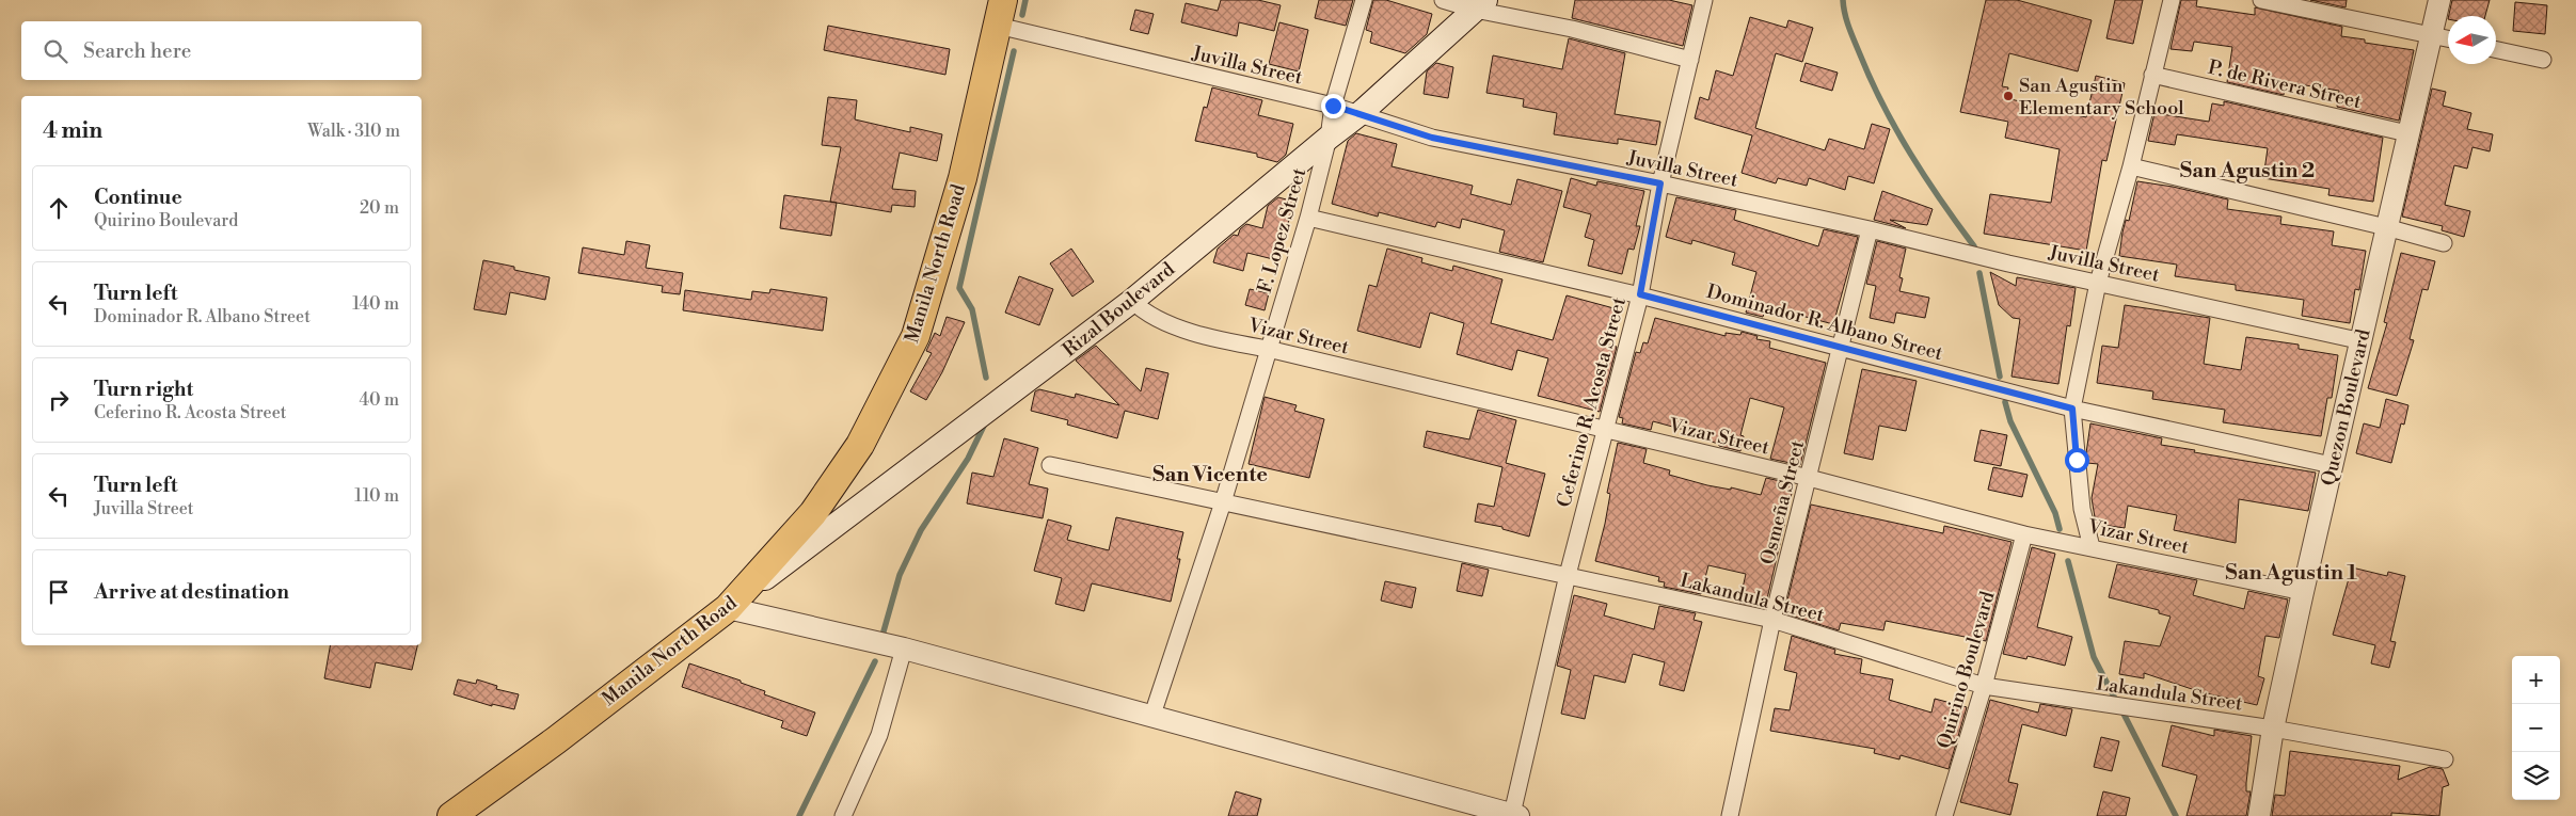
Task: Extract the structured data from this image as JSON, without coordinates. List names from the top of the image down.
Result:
{
  "streets": {
    "highway": ["Manila North Road"],
    "main road": ["Rizal Boulevard"],
    "street": [
      "Juvilla Street",
      "P. de Rivera Street",
      "F. Lopez Street",
      "Dominador R. Albano Street",
      "Vizar Street",
      "Ceferino R. Acosta Street",
      "Quezon Boulevard",
      "Osmeña Street",
      "Lakandula Street",
      "Quirino Boulevard"
    ]
  },
  "crossings": [
    ["Juvilla Street", "F. Lopez Street"],
    ["Juvilla Street", "Manila North Road"],
    ["Juvilla Street", "Rizal Boulevard"],
    ["Juvilla Street", "Ceferino R. Acosta Street"],
    ["Juvilla Street", "Quezon Boulevard"],
    ["Juvilla Street", "Osmeña Street"],
    ["P. de Rivera Street", "Quezon Boulevard"],
    ["F. Lopez Street", "Rizal Boulevard"],
    ["F. Lopez Street", "Dominador R. Albano Street"],
    ["F. Lopez Street", "Vizar Street"],
    ["F. Lopez Street", "Lakandula Street"],
    ["Manila North Road", "Rizal Boulevard"],
    ["Rizal Boulevard", "Vizar Street"],
    ["Dominador R. Albano Street", "Ceferino R. Acosta Street"],
    ["Dominador R. Albano Street", "Quezon Boulevard"],
    ["Dominador R. Albano Street", "Osmeña Street"],
    ["Vizar Street", "Ceferino R. Acosta Street"],
    ["Vizar Street", "Quezon Boulevard"],
    ["Vizar Street", "Osmeña Street"],
    ["Vizar Street", "Quirino Boulevard"],
    ["Ceferino R. Acosta Street", "Lakandula Street"],
    ["Quezon Boulevard", "Lakandula Street"],
    ["Osmeña Street", "Lakandula Street"],
    ["Lakandula Street", "Quirino Boulevard"]
  ],
  "districts": ["San Agustin 2", "San Vicente", "San Agustin 1"],
  "places": ["San Agustin Elementary School"],
  "north": "left",
  "page": {
    "search": "Search here",
    "heading": ["4 min", "Walk · 310 m"],
    "list": [
      ["Continue", "Quirino Boulevard", "20 m"],
      ["Turn left", "Dominador R. Albano Street", "140 m"],
      ["Turn right", "Ceferino R. Acosta Street", "40 m"],
      ["Turn left", "Juvilla Street", "110 m"],
      "Arrive at destination"
    ],
    "map_buttons": ["+", "−"]
  }
}
